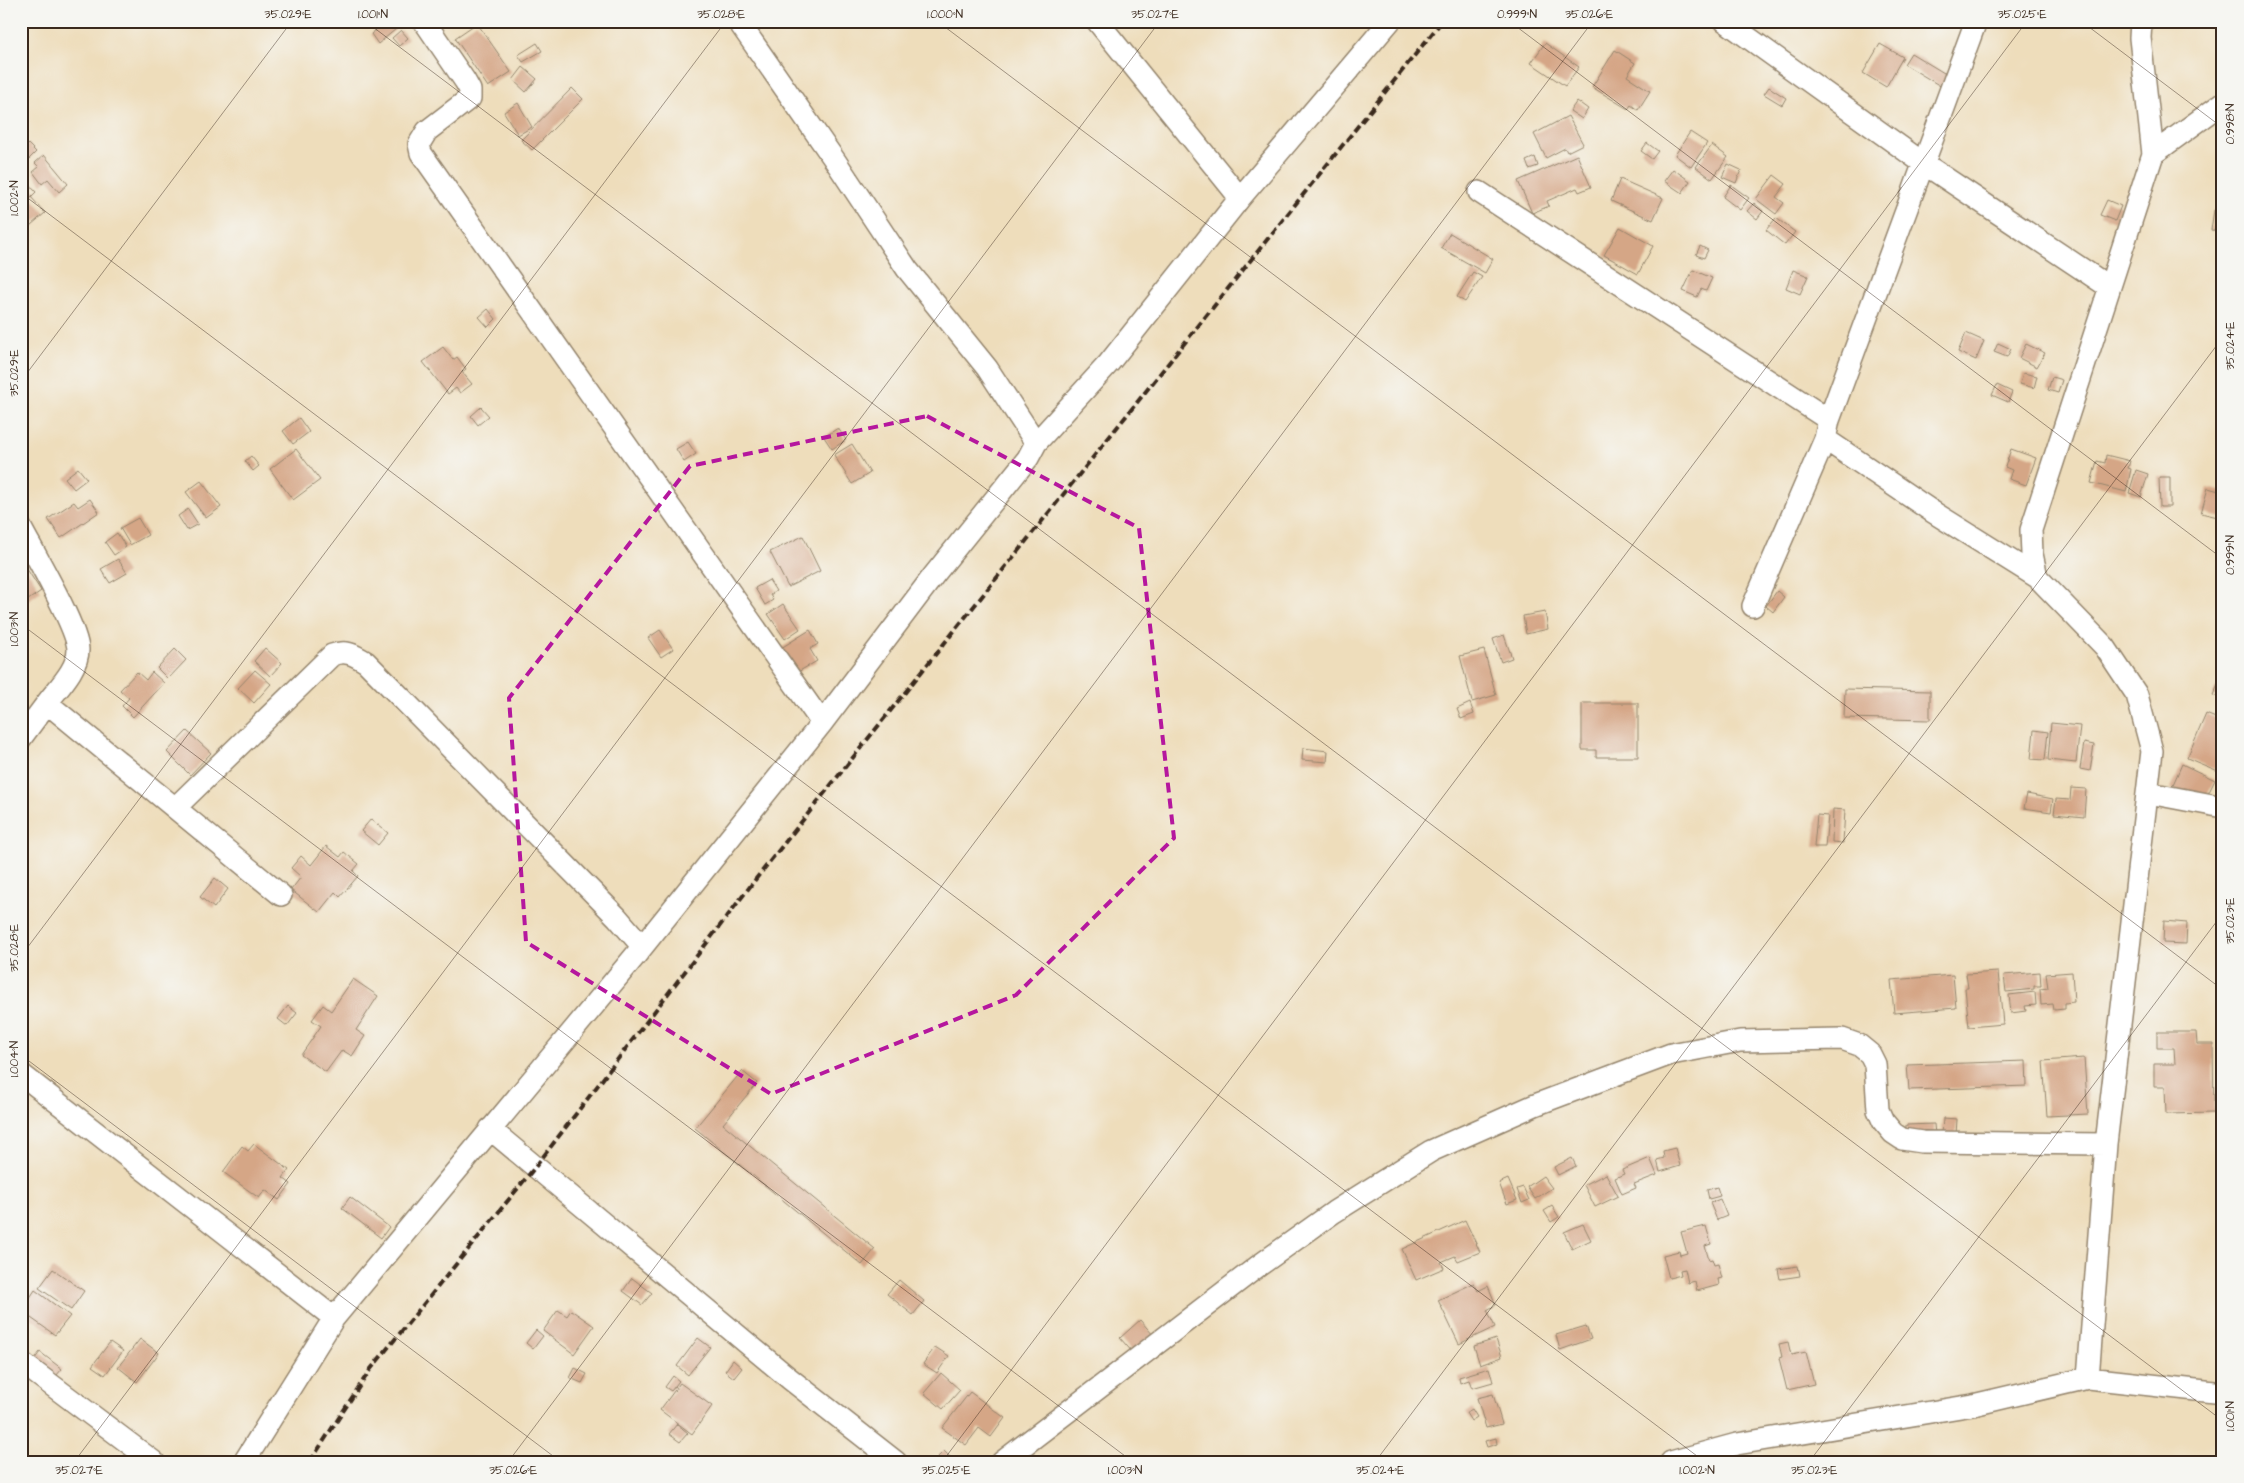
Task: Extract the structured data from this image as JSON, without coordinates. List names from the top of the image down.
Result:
{
  "coordinates": [
    "35.029°E",
    "1.001°N",
    "35.028°E",
    "1.000°N",
    "35.027°E",
    "0.999°N",
    "35.026°E",
    "35.025°E",
    "0.998°N",
    "1.002°N",
    "35.024°E",
    "1.003°N",
    "35.023°E",
    "1.004°N"
  ]
}
